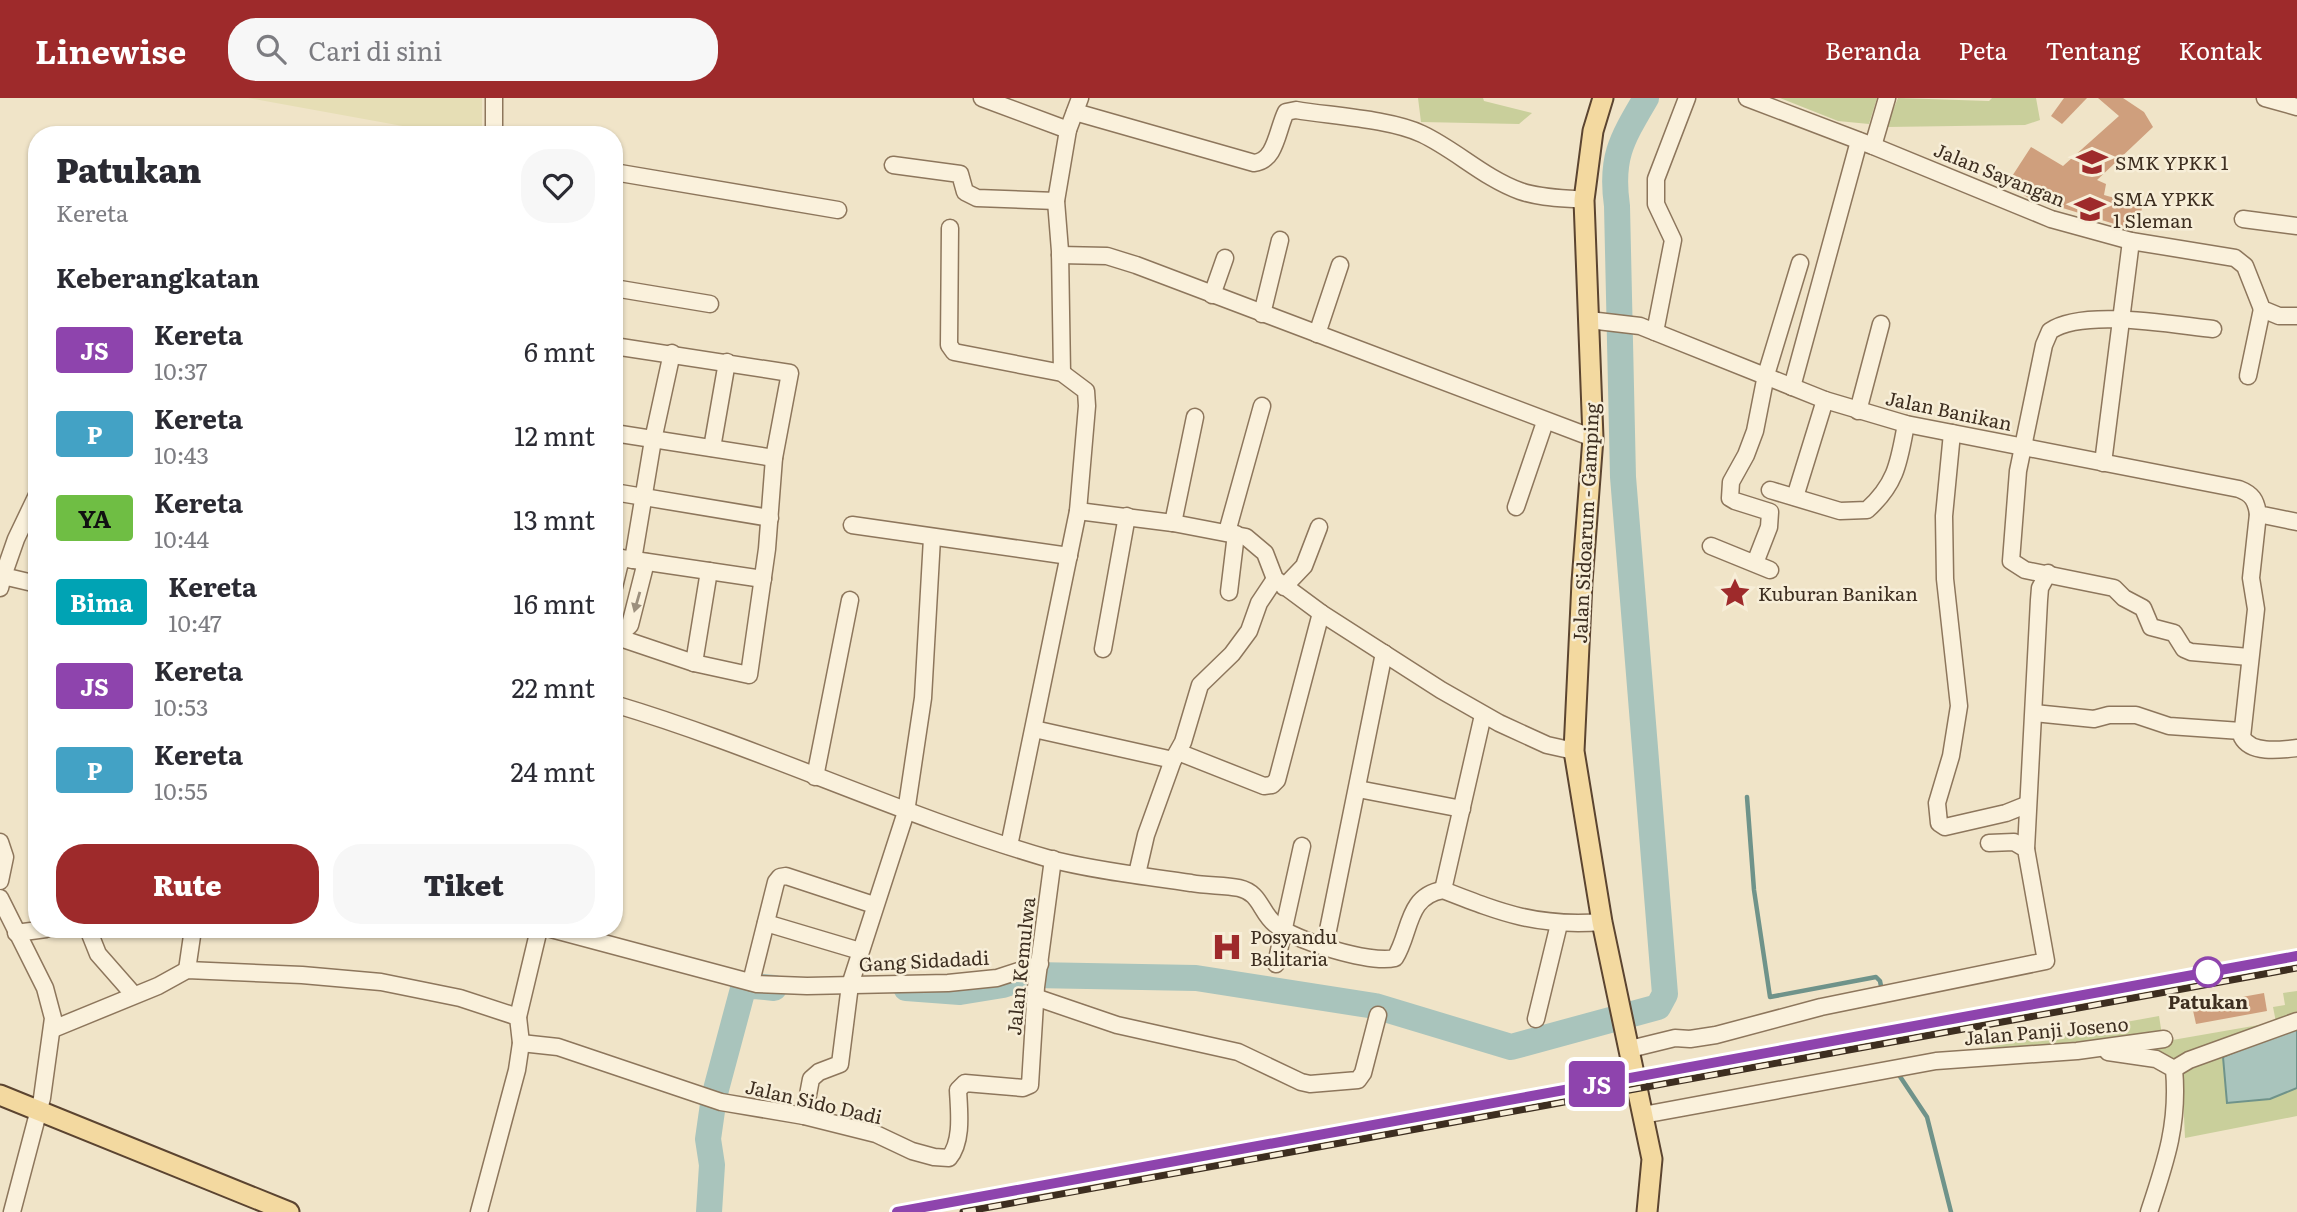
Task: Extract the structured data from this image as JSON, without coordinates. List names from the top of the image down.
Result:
{
  "streets": {
    "main road": ["Jalan Sidoarum - Gamping"],
    "street": [
      "Jalan Sayangan",
      "Jalan Banikan",
      "Gang Sidadadi",
      "Jalan Kemulwa",
      "Jalan Panji Joseno",
      "Jalan Sido Dadi"
    ]
  },
  "crossings": [
    ["Jalan Banikan", "Jalan Sidoarum - Gamping"],
    ["Gang Sidadadi", "Jalan Kemulwa"],
    ["Jalan Kemulwa", "Jalan Sido Dadi"]
  ],
  "places": {
    "school or university": ["SMK YPKK 1", "SMA YPKK 1 Sleman"],
    "place": ["Kuburan Banikan"],
    "hospital": ["Posyandu Balitaria"],
    "other": ["Patukan"]
  },
  "page": {
    "header": "Linewise",
    "search": "Cari di sini",
    "nav": [
      "Beranda",
      "Peta",
      "Tentang",
      "Kontak"
    ],
    "on_map": "JS",
    "heading": [
      ["Patukan", "Kereta"],
      "Keberangkatan"
    ],
    "list": [
      {
        "mark": "JS",
        "name": "Kereta",
        "note": "10:37",
        "value": "6 mnt"
      },
      {
        "mark": "P",
        "name": "Kereta",
        "note": "10:43",
        "value": "12 mnt"
      },
      {
        "mark": "YA",
        "name": "Kereta",
        "note": "10:44",
        "value": "13 mnt"
      },
      {
        "mark": "Bima",
        "name": "Kereta",
        "note": "10:47",
        "value": "16 mnt"
      },
      {
        "mark": "JS",
        "name": "Kereta",
        "note": "10:53",
        "value": "22 mnt"
      },
      {
        "mark": "P",
        "name": "Kereta",
        "note": "10:55",
        "value": "24 mnt"
      }
    ],
    "buttons": ["Rute", "Tiket"]
  }
}
